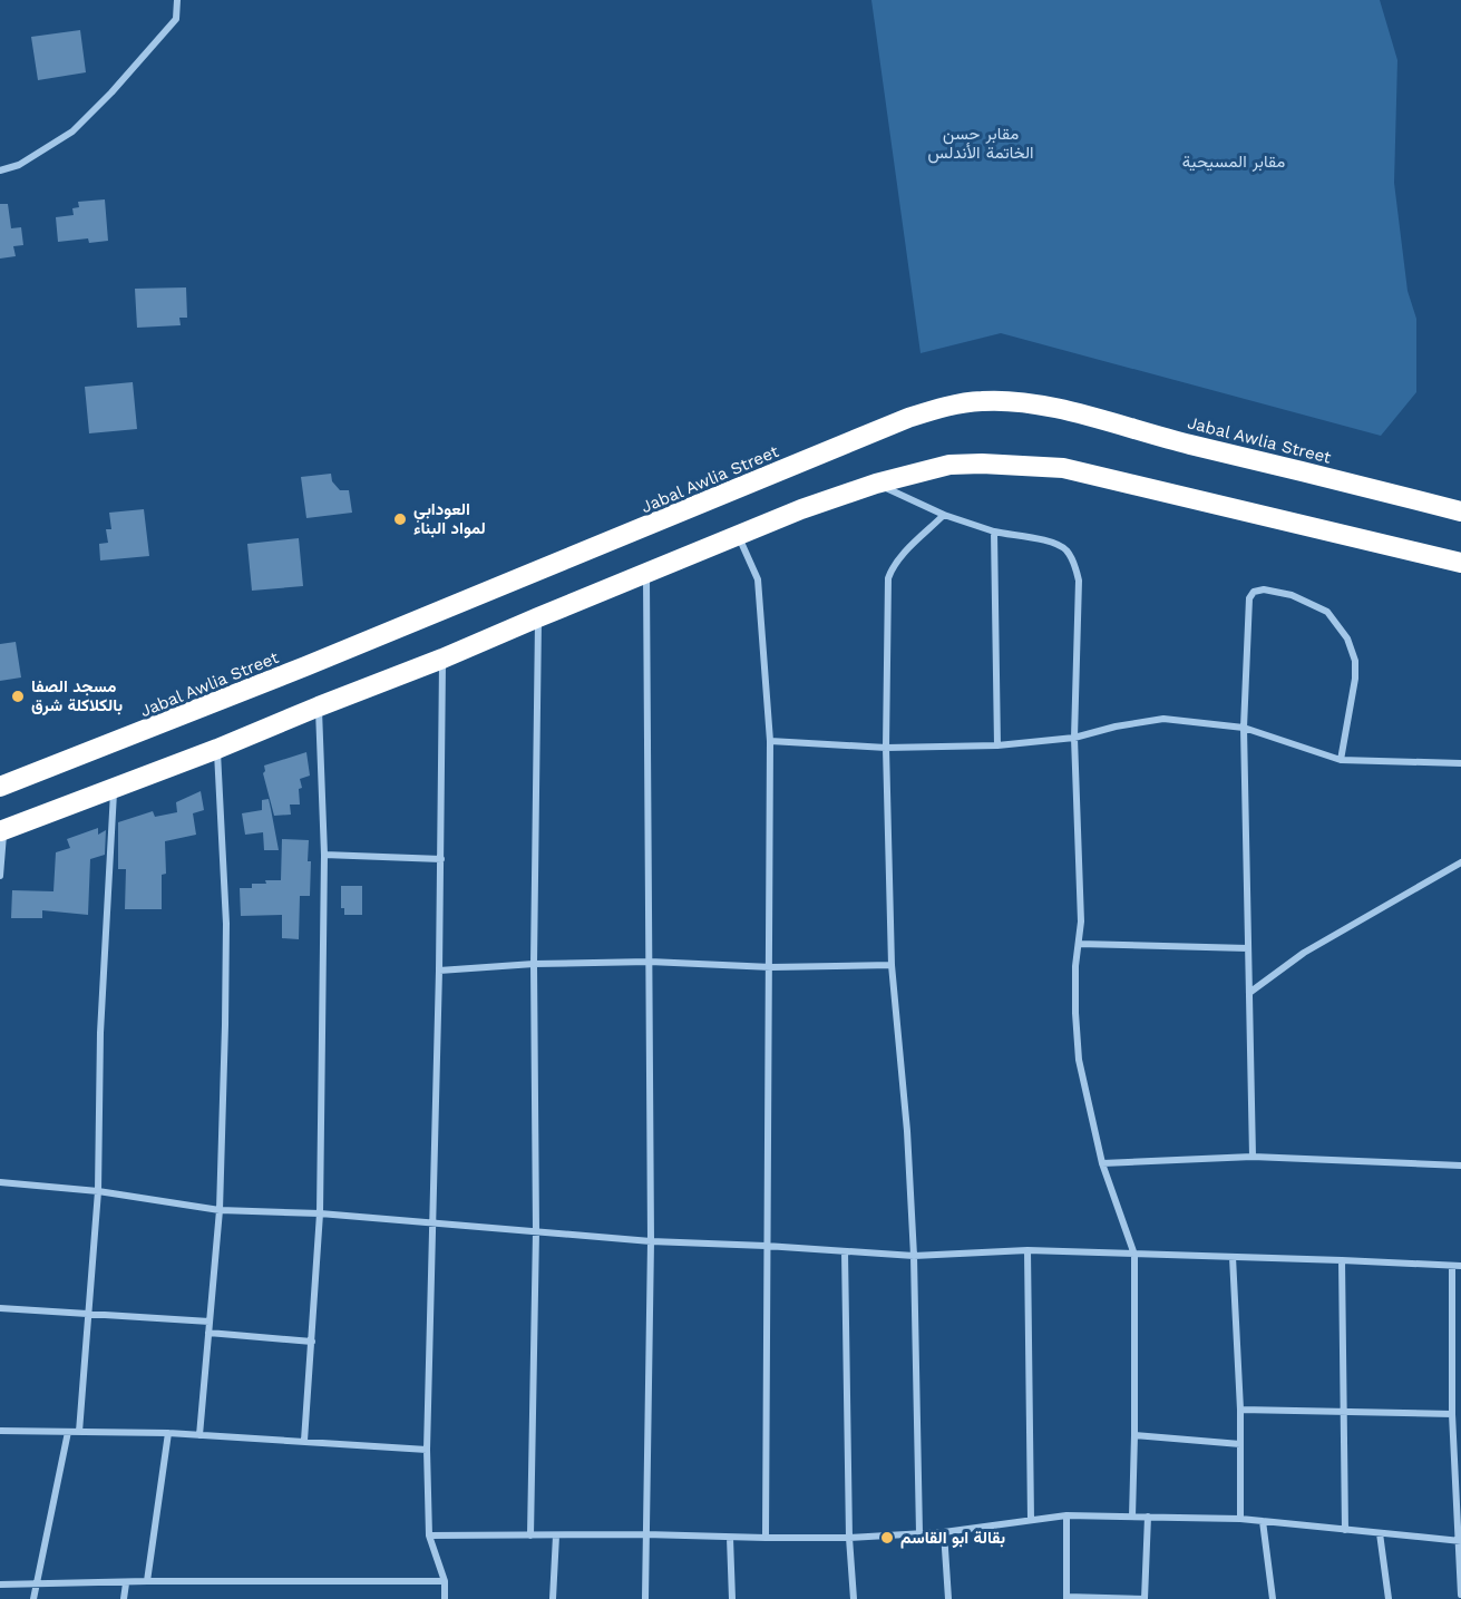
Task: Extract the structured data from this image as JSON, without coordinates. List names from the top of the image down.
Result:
{
  "streets": {
    "highway": ["Jabal Awlia Street"]
  },
  "parks": ["مقابر حسن الخاتمة الأندلس", "مقابر المسيحية"],
  "places": ["العودابي لمواد البناء", "مسجد الصفا بالكلاكلة شرق", "بقالة ابو القاسم"]
}
